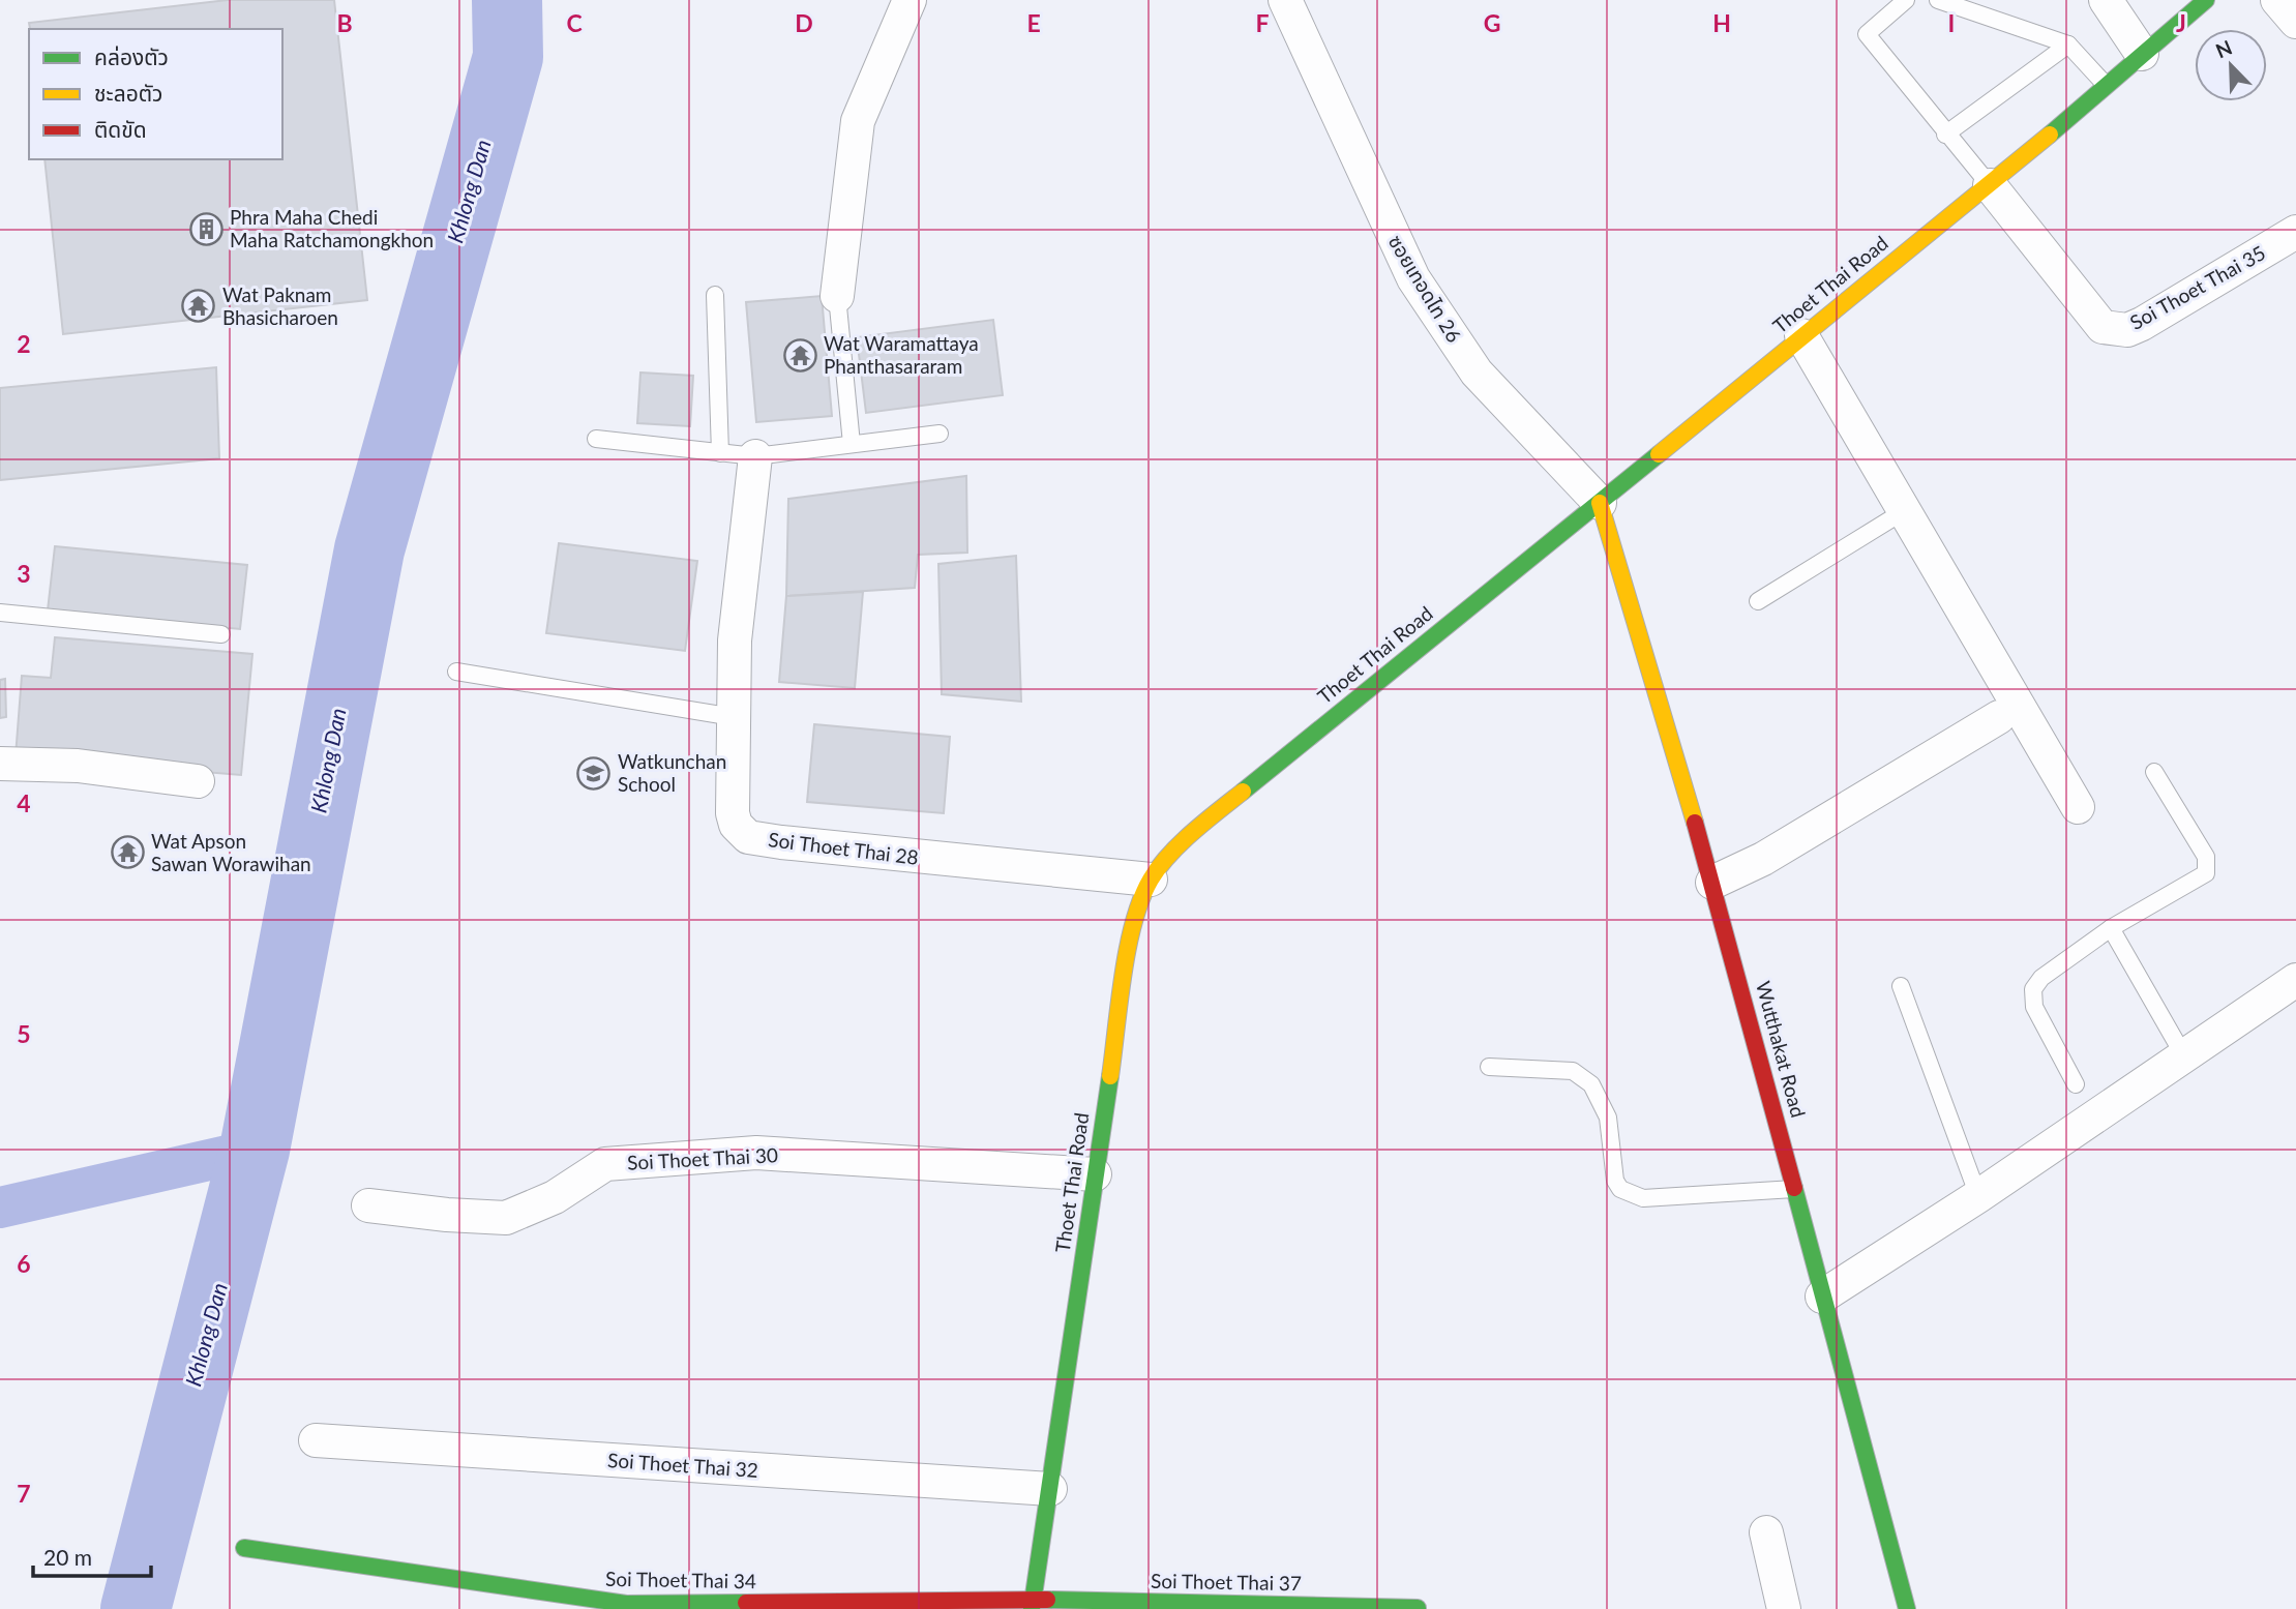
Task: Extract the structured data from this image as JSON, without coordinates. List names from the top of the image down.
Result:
{
  "streets": {
    "main road": [
      "Thoet Thai Road",
      "Wutthakat Road",
      "Soi Thoet Thai 34",
      "Soi Thoet Thai 37"
    ],
    "street": [
      "Soi Thoet Thai 35",
      "ซอยเทอดไท 26",
      "Soi Thoet Thai 28",
      "Soi Thoet Thai 30",
      "Soi Thoet Thai 32"
    ]
  },
  "crossings": [
    ["Thoet Thai Road", "Soi Thoet Thai 35"],
    ["Thoet Thai Road", "ซอยเทอดไท 26"],
    ["Thoet Thai Road", "Soi Thoet Thai 28"],
    ["Thoet Thai Road", "Wutthakat Road"],
    ["Thoet Thai Road", "Soi Thoet Thai 30"],
    ["Thoet Thai Road", "Soi Thoet Thai 32"],
    ["Thoet Thai Road", "Soi Thoet Thai 34"],
    ["Thoet Thai Road", "Soi Thoet Thai 37"],
    ["ซอยเทอดไท 26", "Wutthakat Road"],
    ["Soi Thoet Thai 34", "Soi Thoet Thai 37"]
  ],
  "water": ["Khlong Dan"],
  "places": {
    "building": ["Phra Maha Chedi Maha Ratchamongkhon"],
    "temple": ["Wat Paknam Bhasicharoen", "Wat Waramattaya Phanthasararam", "Wat Apson Sawan Worawihan"],
    "school or university": ["Watkunchan School"]
  },
  "legend": ["คล่องตัว", "ชะลอตัว", "ติดขัด"],
  "scale_bar": "20 m",
  "north": "top left",
  "grid": {
    "columns": [
      "B",
      "C",
      "D",
      "E",
      "F",
      "G",
      "H",
      "I",
      "J"
    ],
    "rows": [
      "2",
      "3",
      "4",
      "5",
      "6",
      "7"
    ]
  }
}
